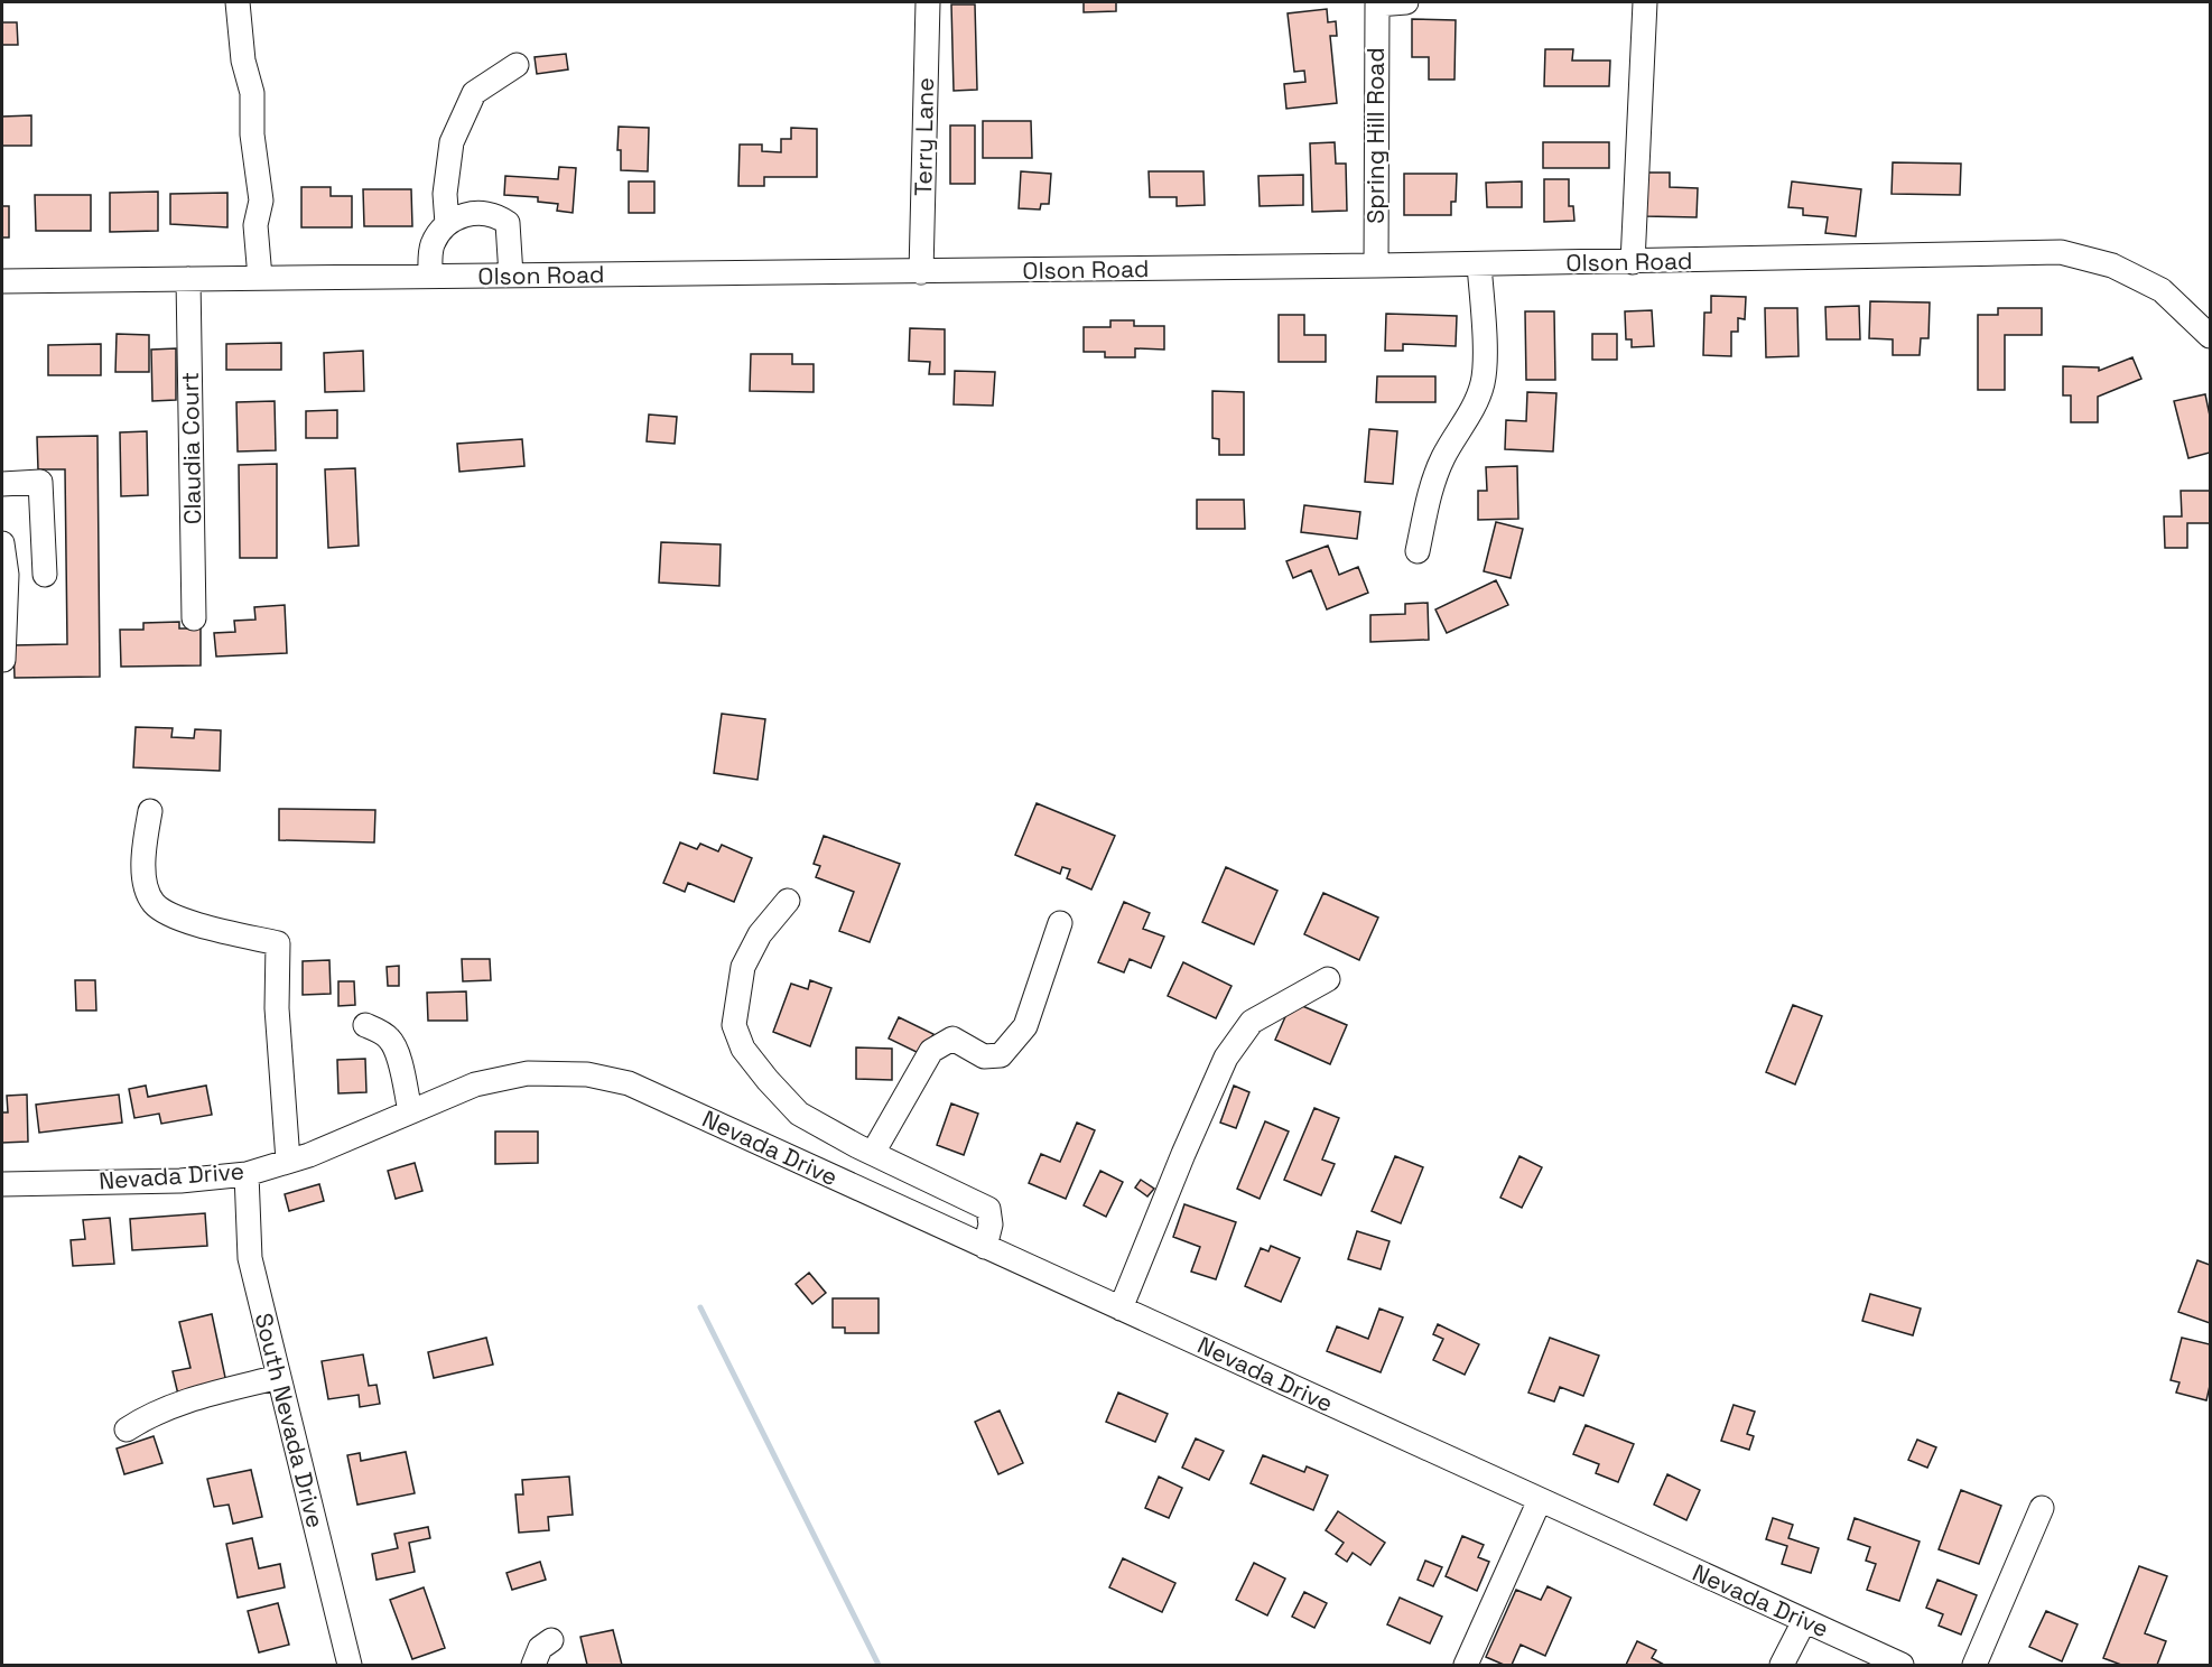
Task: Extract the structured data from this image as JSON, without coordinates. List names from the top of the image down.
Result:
{
  "streets": {
    "street": [
      "Spring Hill Road",
      "Terry Lane",
      "Olson Road",
      "Claudia Court",
      "Nevada Drive",
      "South Nevada Drive"
    ]
  },
  "crossings": [
    ["Spring Hill Road", "Olson Road"],
    ["Terry Lane", "Olson Road"],
    ["Olson Road", "Claudia Court"],
    ["Nevada Drive", "South Nevada Drive"]
  ]
}
